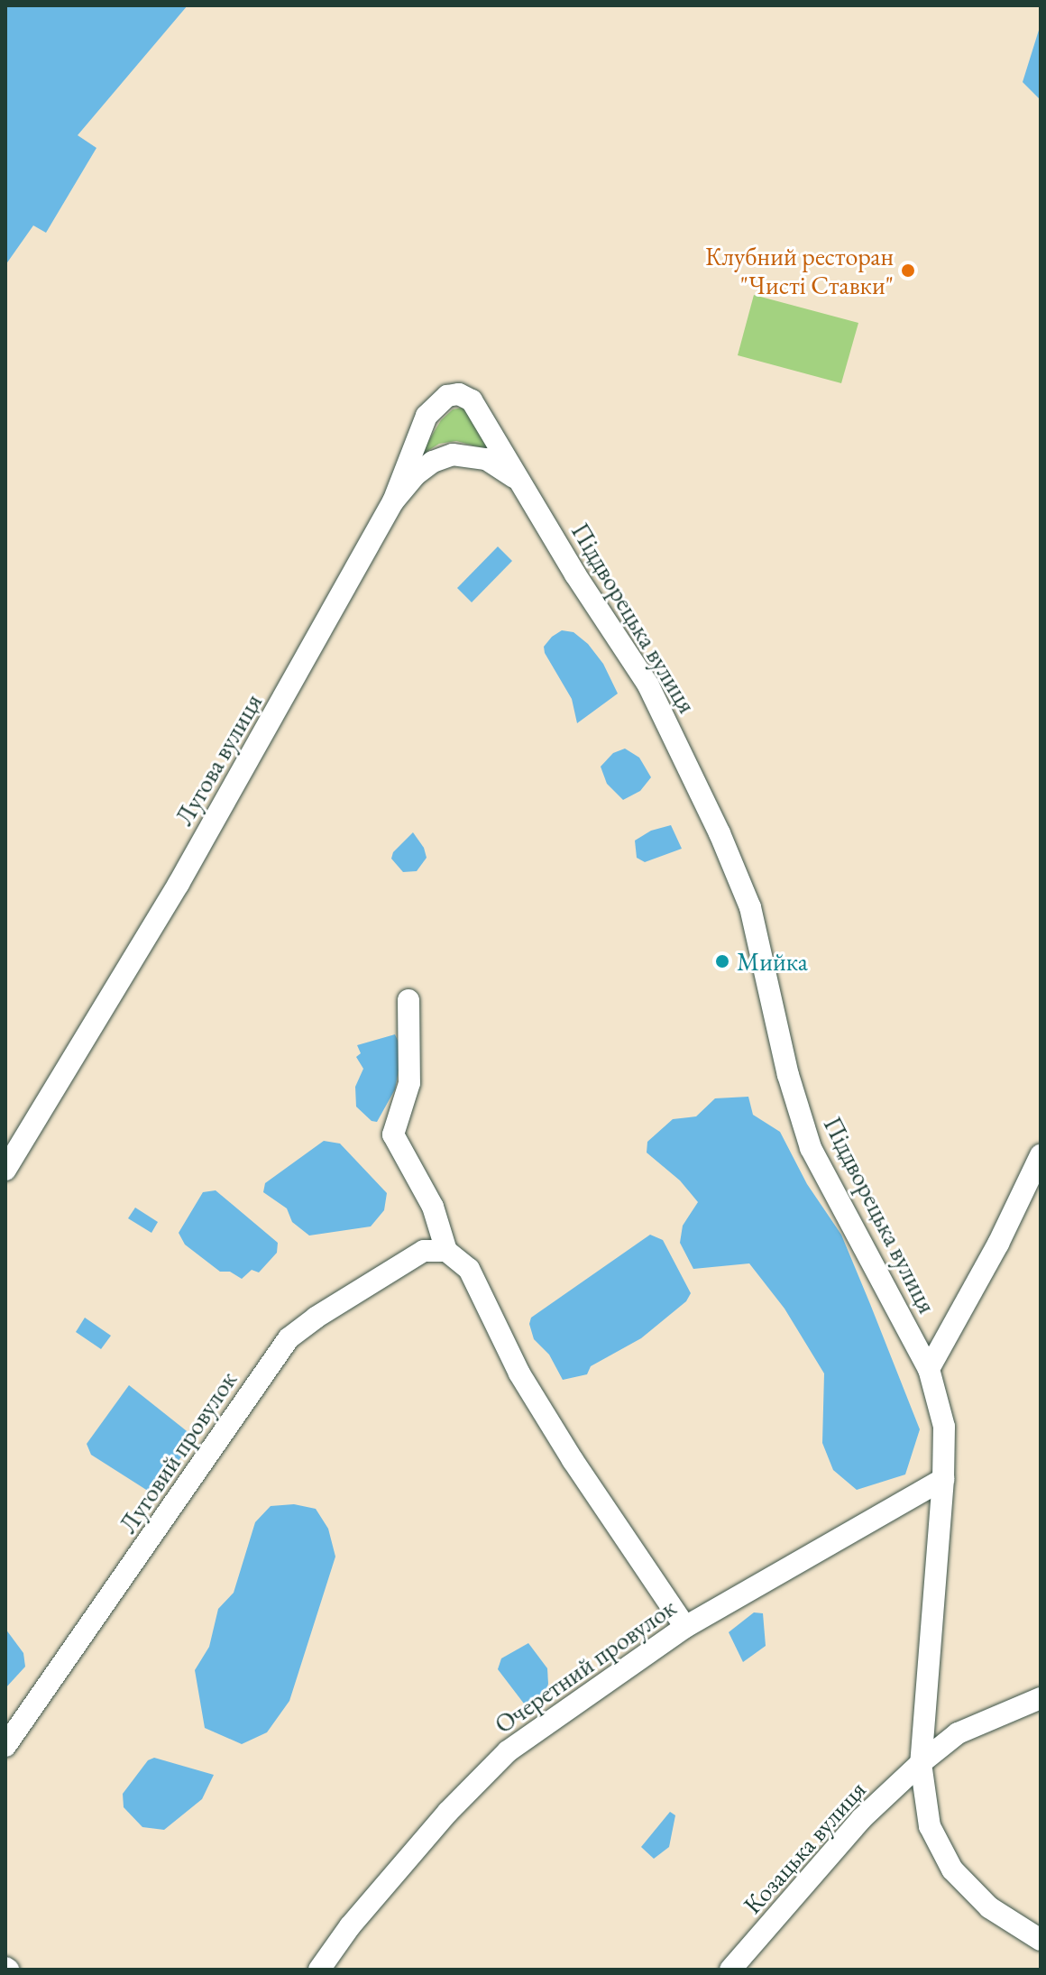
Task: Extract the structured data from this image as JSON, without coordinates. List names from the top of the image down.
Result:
{
  "streets": {
    "street": [
      "Піддворецька вулиця",
      "Лугова вулиця",
      "Луговий провулок",
      "Очеретний провулок",
      "Козацька вулиця"
    ]
  },
  "crossings": [
    ["Піддворецька вулиця", "Лугова вулиця"],
    ["Піддворецька вулиця", "Очеретний провулок"],
    ["Піддворецька вулиця", "Козацька вулиця"]
  ],
  "places": ["Клубний ресторан \"Чисті Ставки\"", "Мийка"]
}
